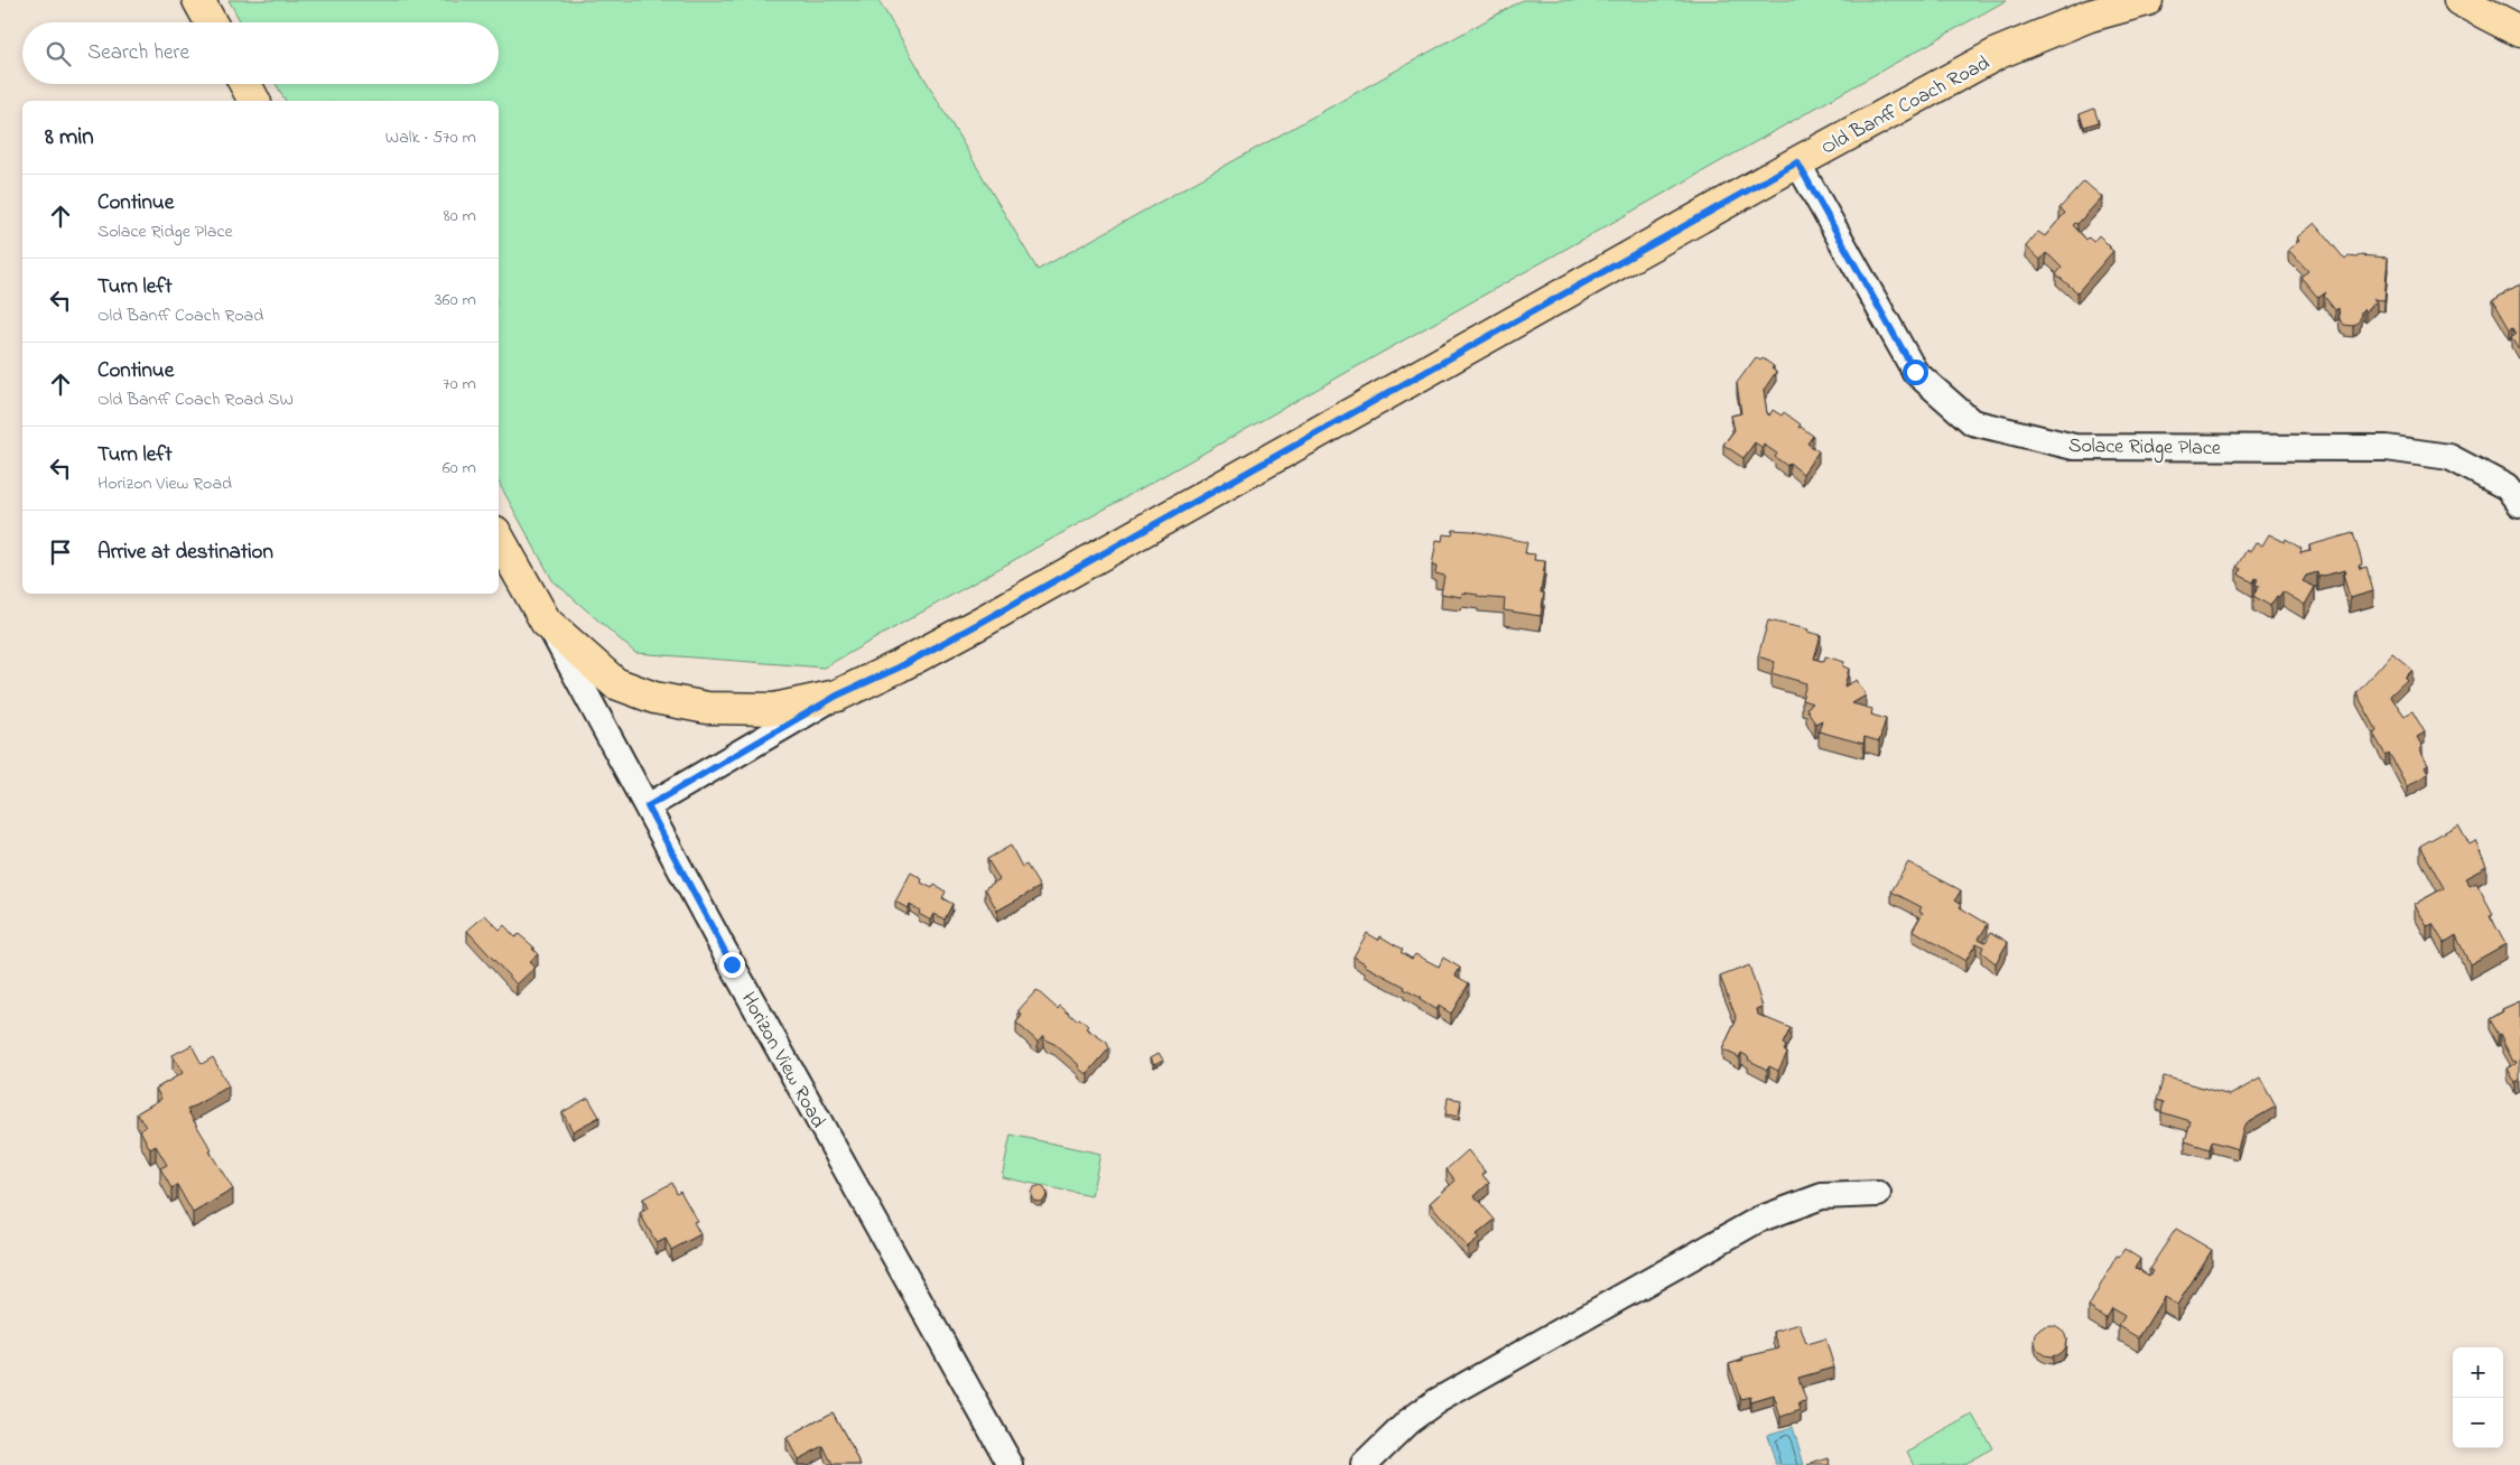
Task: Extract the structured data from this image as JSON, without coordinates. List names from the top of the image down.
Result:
{
  "streets": {
    "main road": ["Old Banff Coach Road"],
    "street": ["Solace Ridge Place", "Horizon View Road"]
  },
  "crossings": [
    ["Old Banff Coach Road", "Solace Ridge Place"],
    ["Old Banff Coach Road", "Horizon View Road"]
  ],
  "page": {
    "search": "Search here",
    "heading": ["8 min", "Walk · 570 m"],
    "list": [
      ["Continue", "Solace Ridge Place", "80 m"],
      ["Turn left", "Old Banff Coach Road", "360 m"],
      ["Continue", "Old Banff Coach Road SW", "70 m"],
      ["Turn left", "Horizon View Road", "60 m"],
      "Arrive at destination"
    ],
    "map_buttons": ["+", "−"]
  }
}
